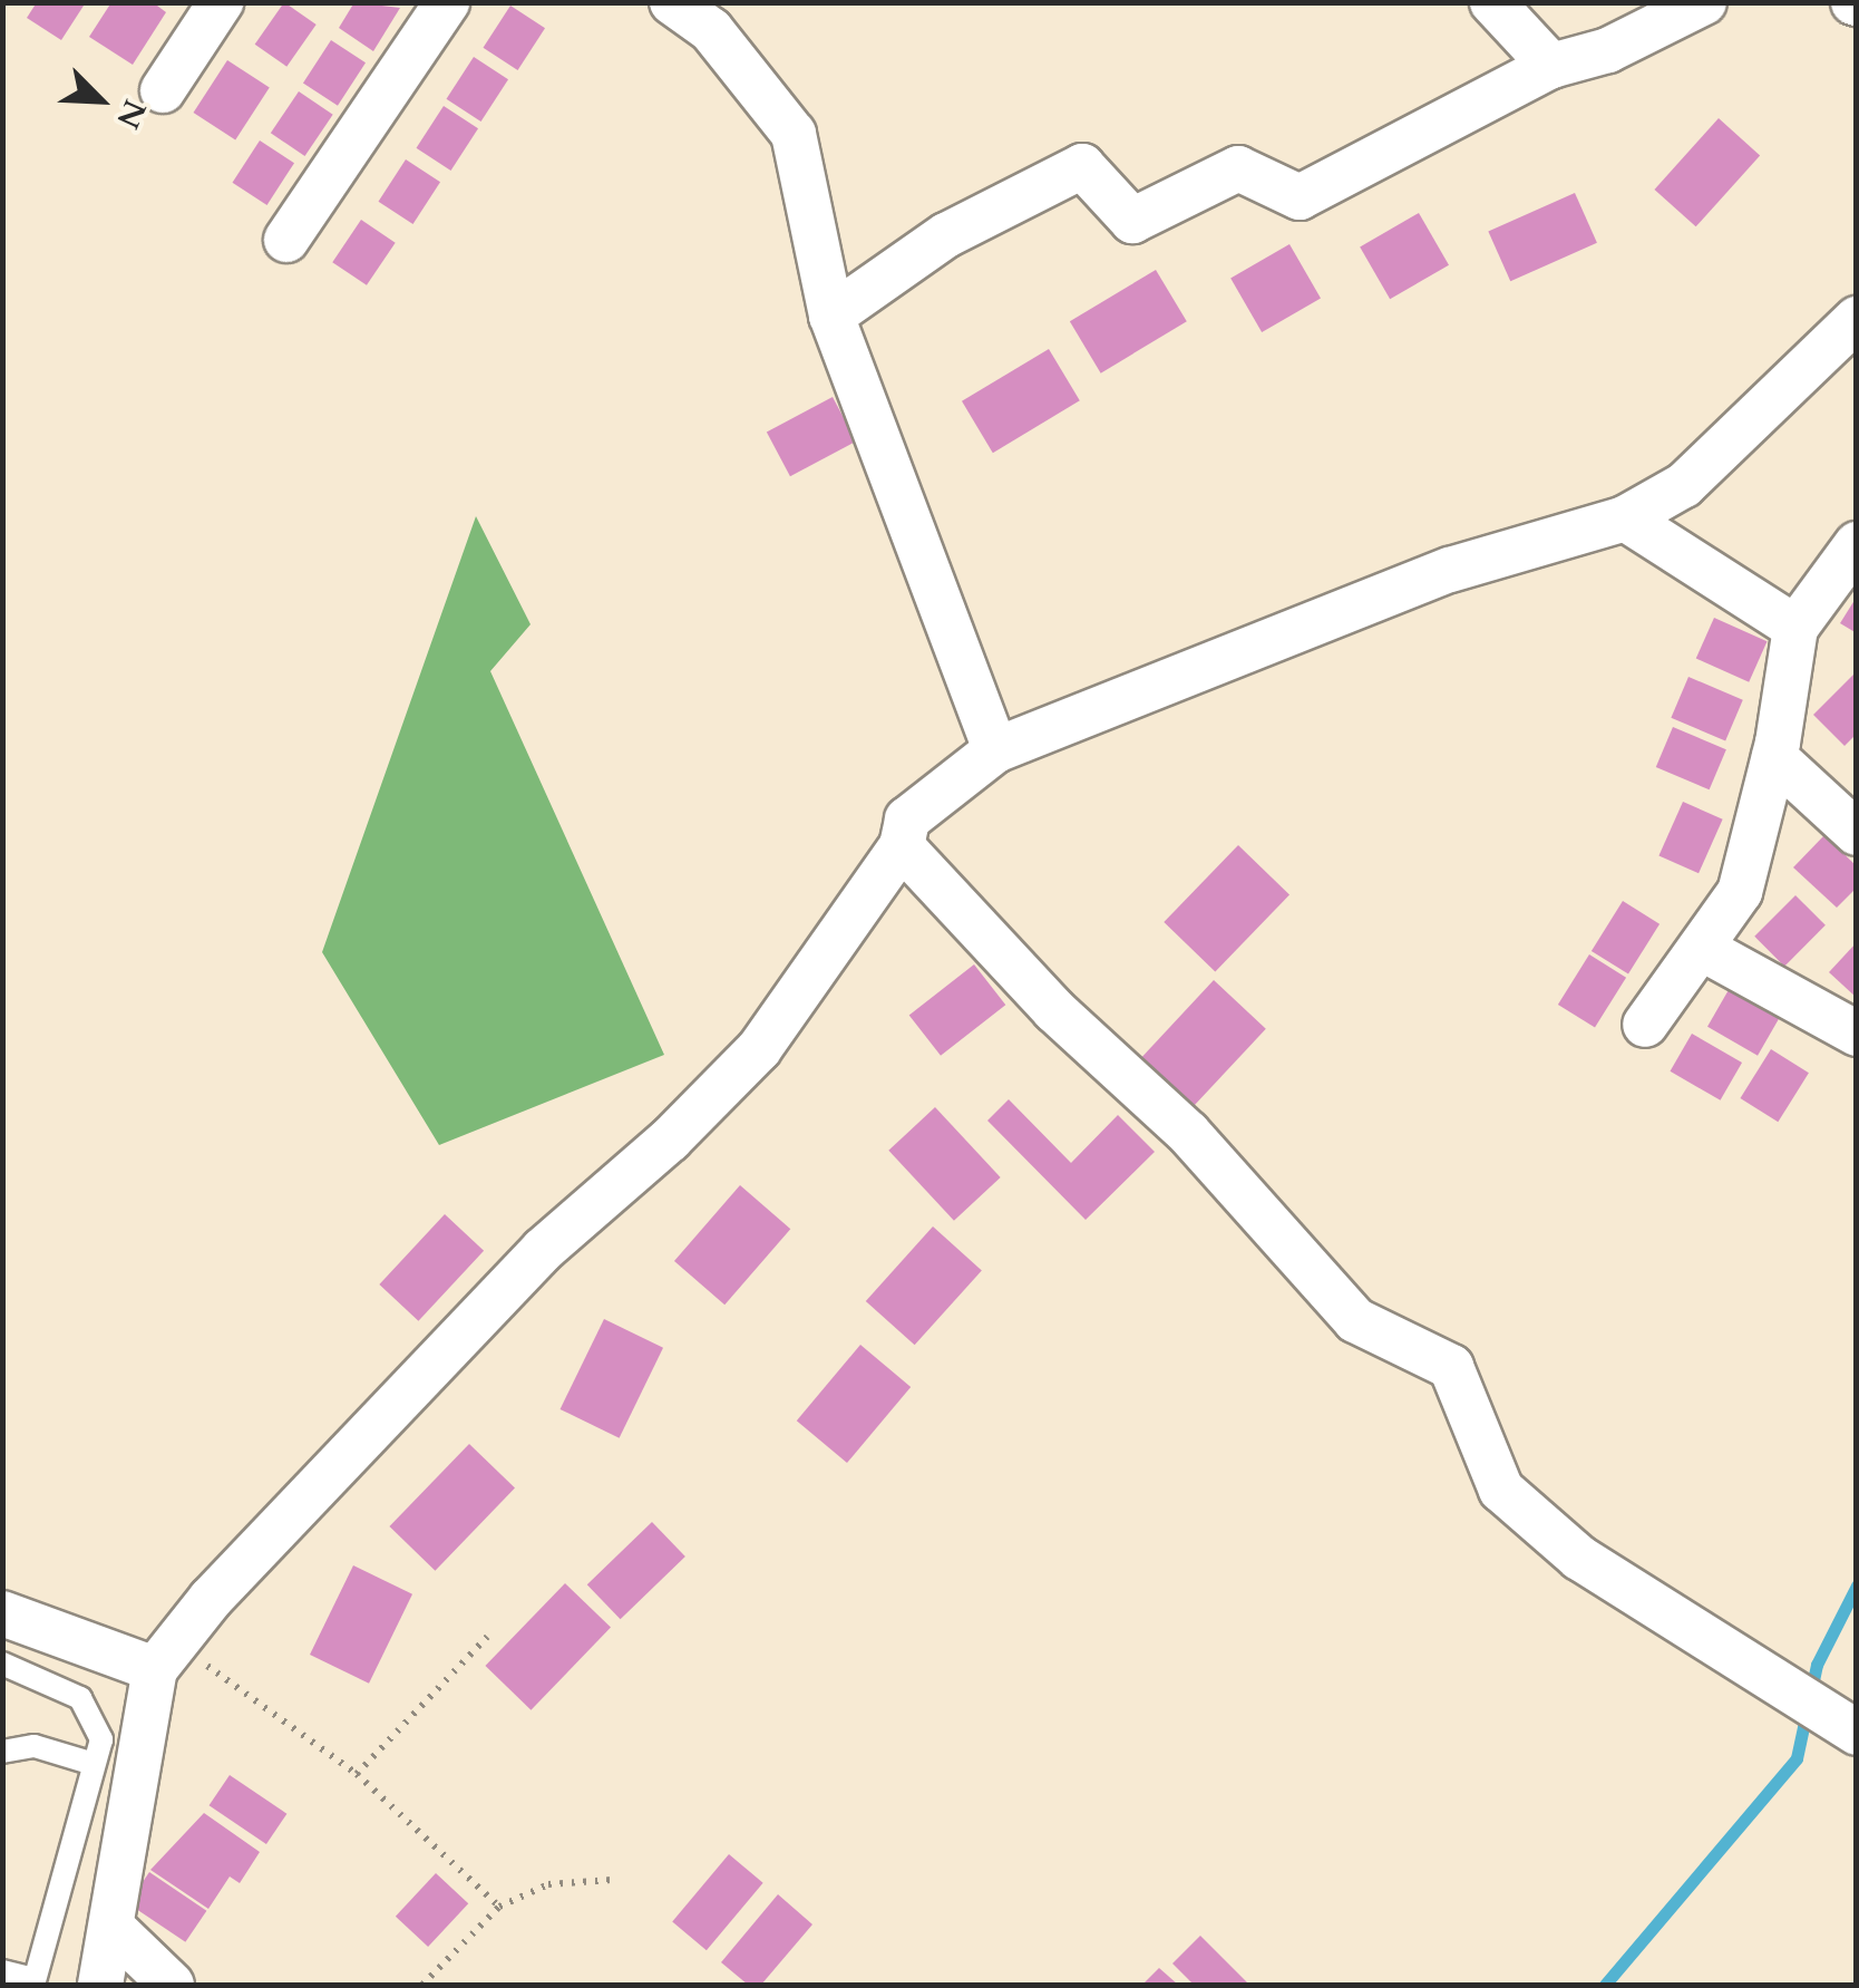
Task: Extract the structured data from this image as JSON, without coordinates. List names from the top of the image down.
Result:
{
  "north": "bottom right"
}
